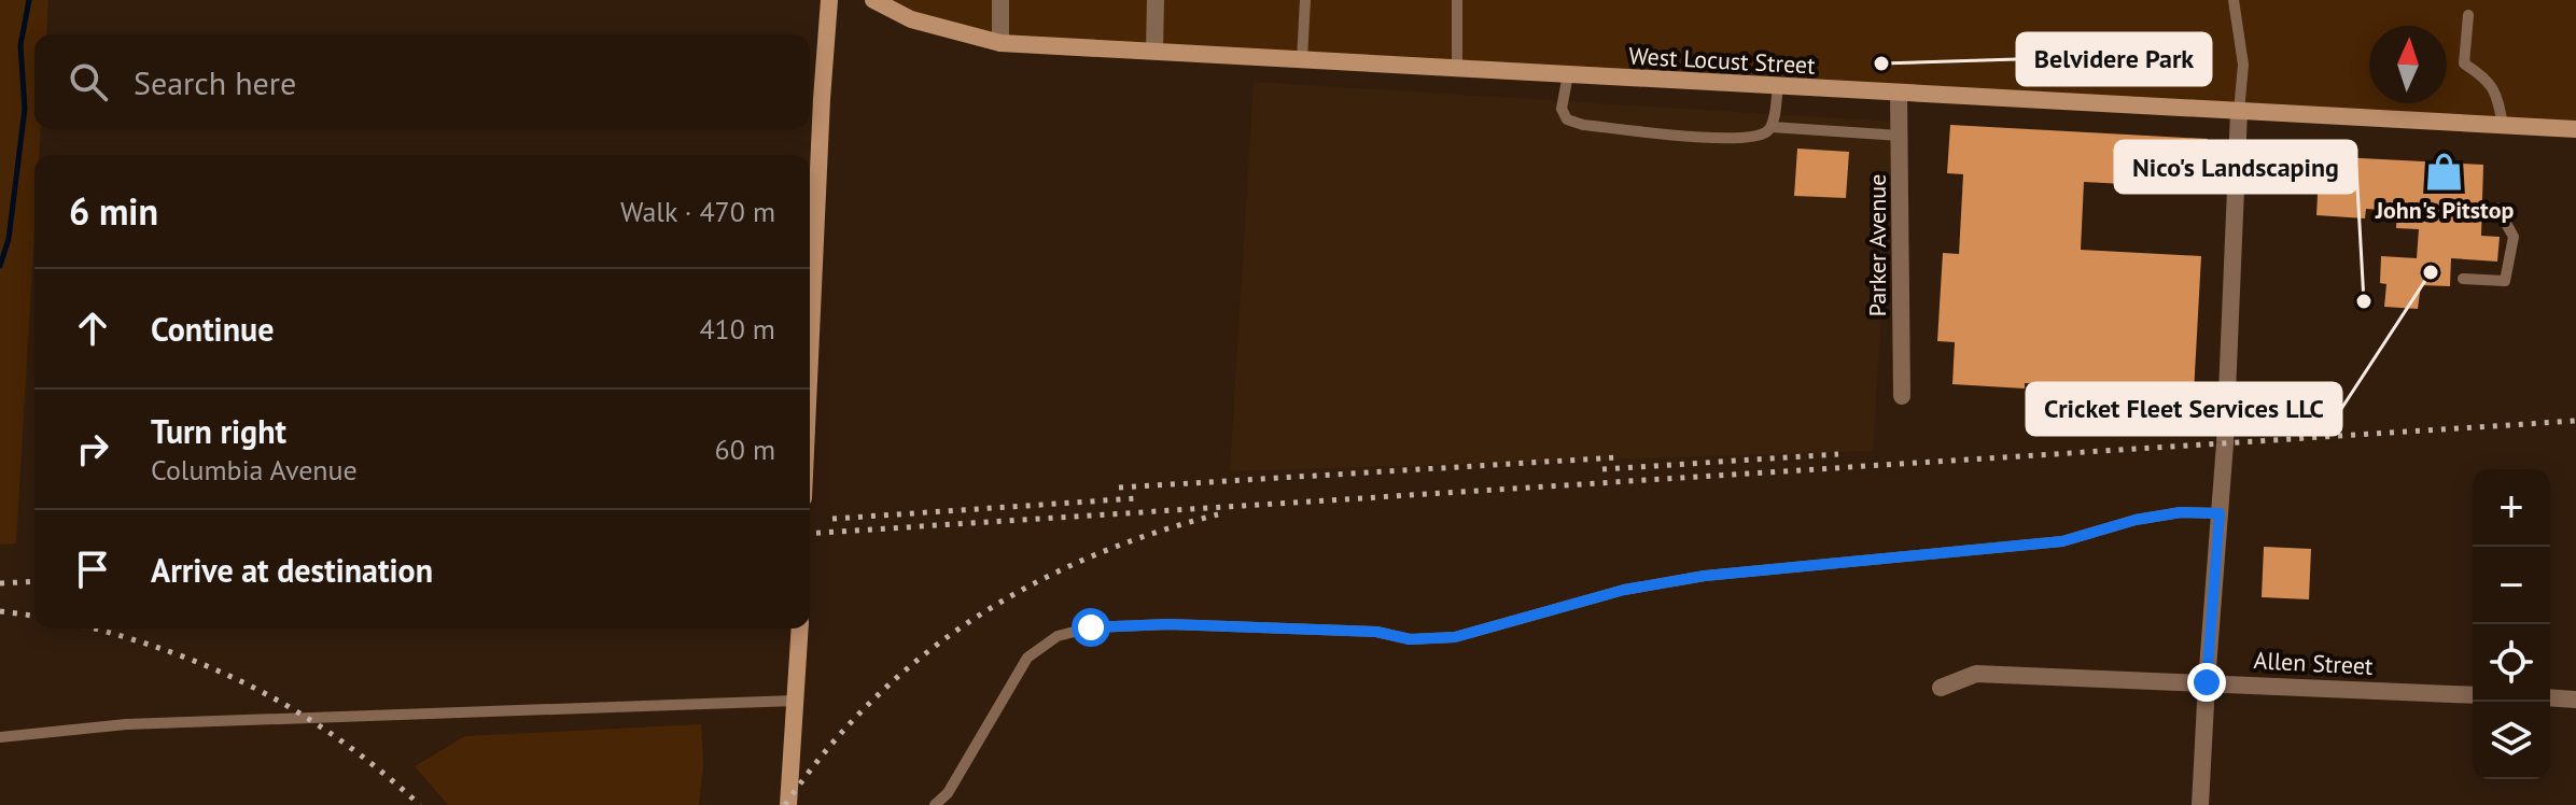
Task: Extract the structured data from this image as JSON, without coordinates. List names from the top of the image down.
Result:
{
  "streets": {
    "street": ["West Locust Street", "Parker Avenue", "Allen Street"]
  },
  "crossings": [
    ["West Locust Street", "Parker Avenue"]
  ],
  "places": {
    "other": ["Belvidere Park", "Cricket Fleet Services LLC", "Nico's Landscaping"],
    "shop": ["John's Pitstop"]
  },
  "north": "top",
  "page": {
    "search": "Search here",
    "heading": ["6 min", "Walk · 470 m"],
    "list": [
      ["Continue", "410 m"],
      ["Turn right", "Columbia Avenue", "60 m"],
      "Arrive at destination"
    ],
    "map_buttons": ["+", "−"]
  }
}
